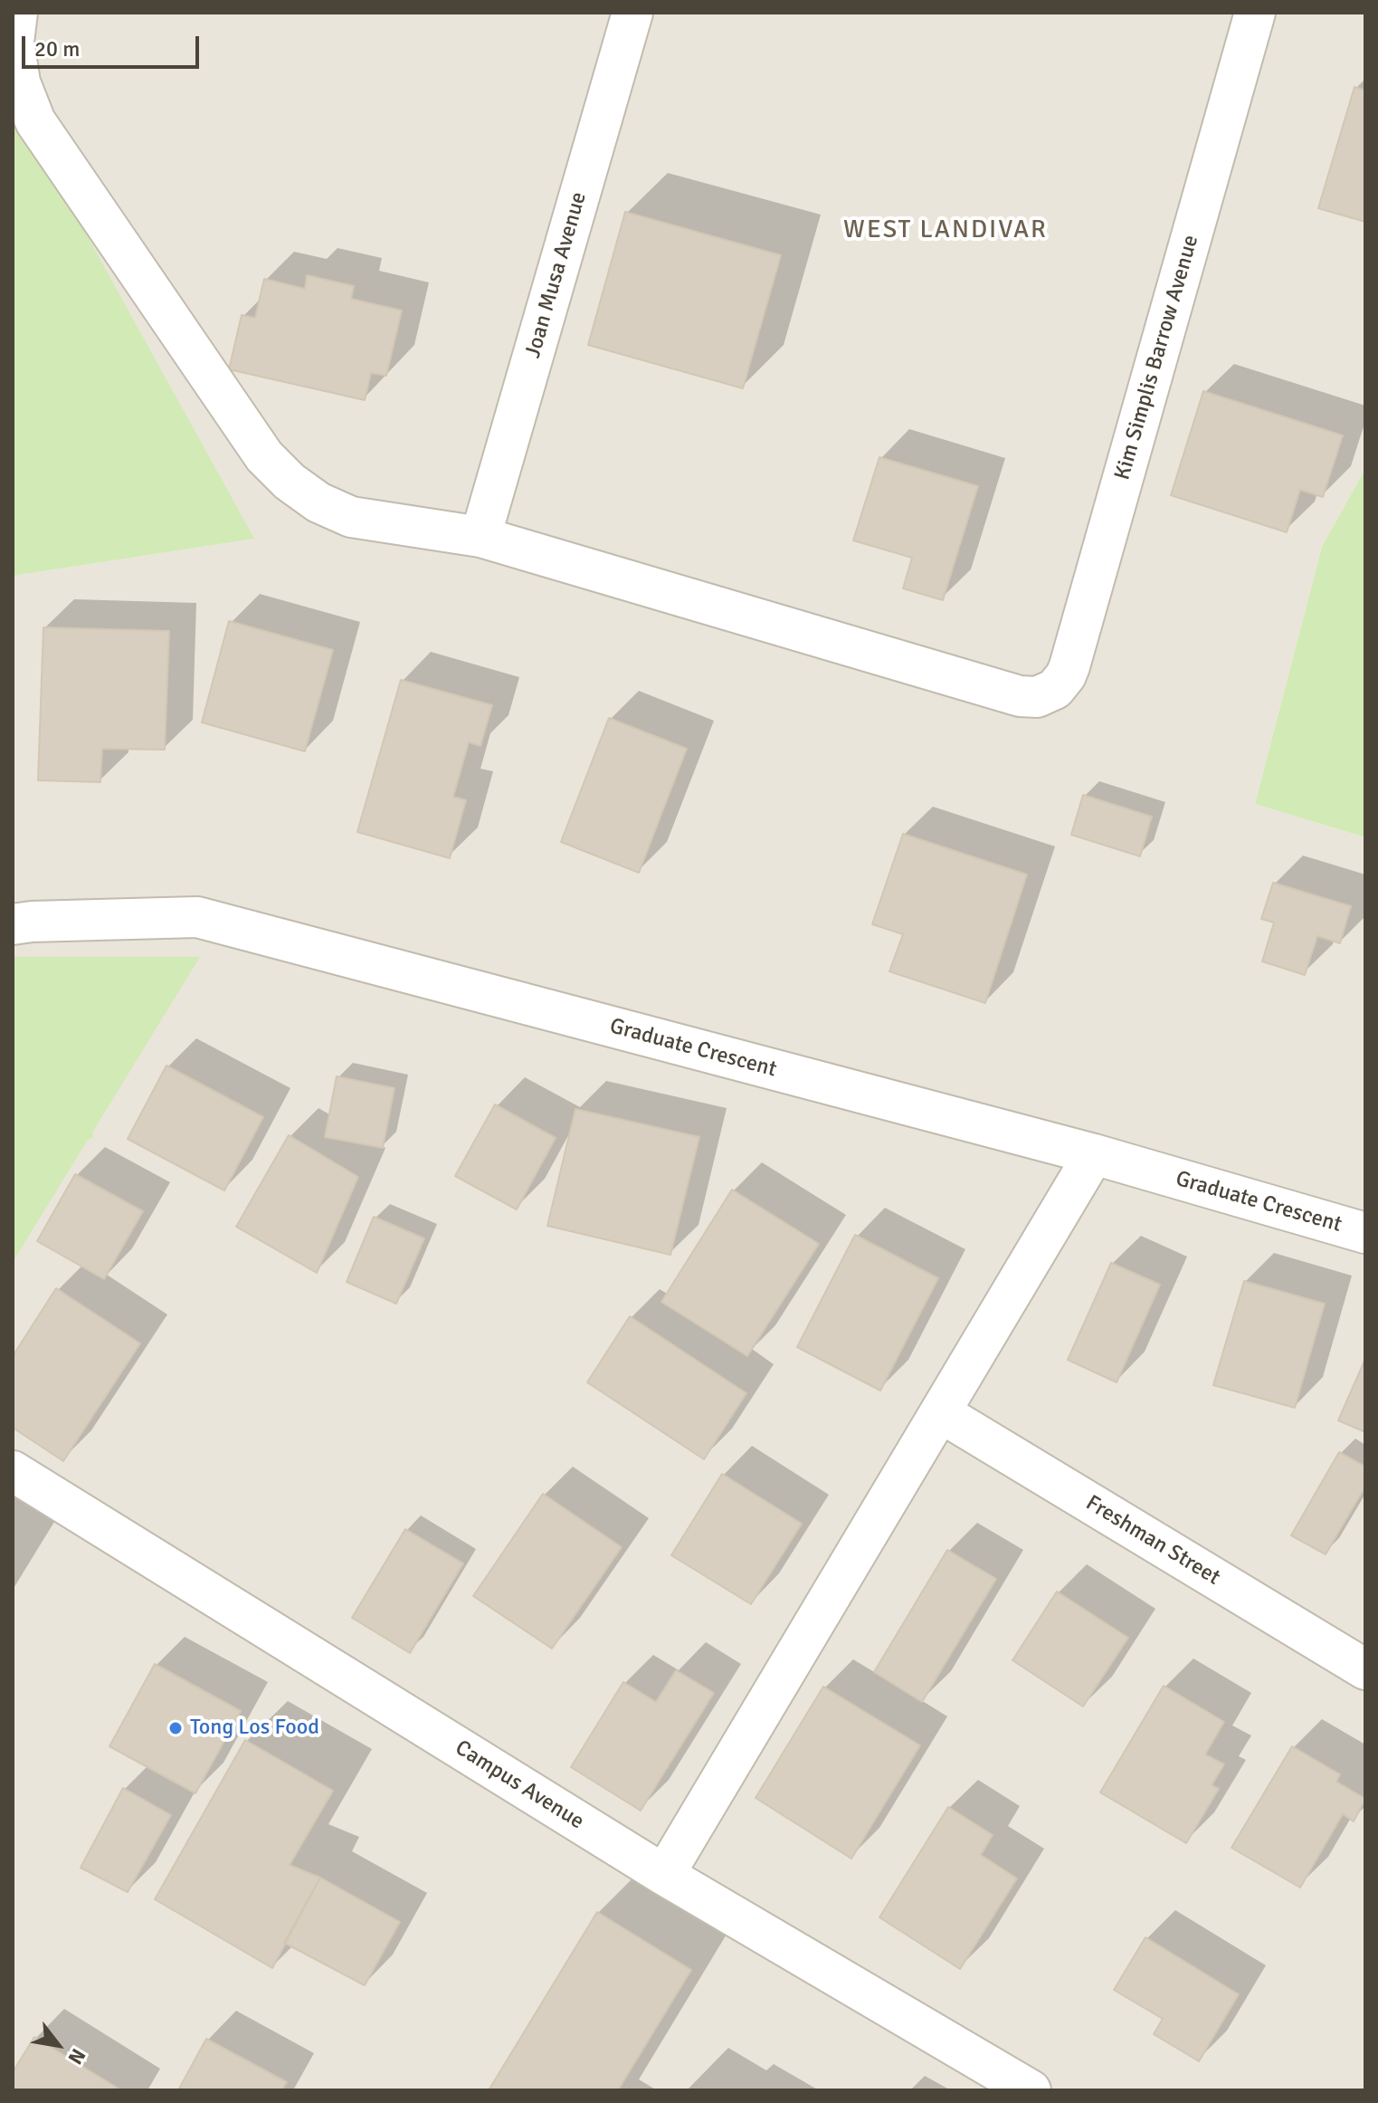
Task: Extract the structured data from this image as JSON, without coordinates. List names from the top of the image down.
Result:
{
  "streets": {
    "street": [
      "Joan Musa Avenue",
      "Kim Simplis Barrow Avenue",
      "Graduate Crescent",
      "Freshman Street",
      "Campus Avenue"
    ]
  },
  "crossings": [
    ["Joan Musa Avenue", "Kim Simplis Barrow Avenue"]
  ],
  "districts": ["WEST LANDIVAR"],
  "places": ["Tong Los Food"],
  "scale_bar": "20 m",
  "north": "bottom right"
}
